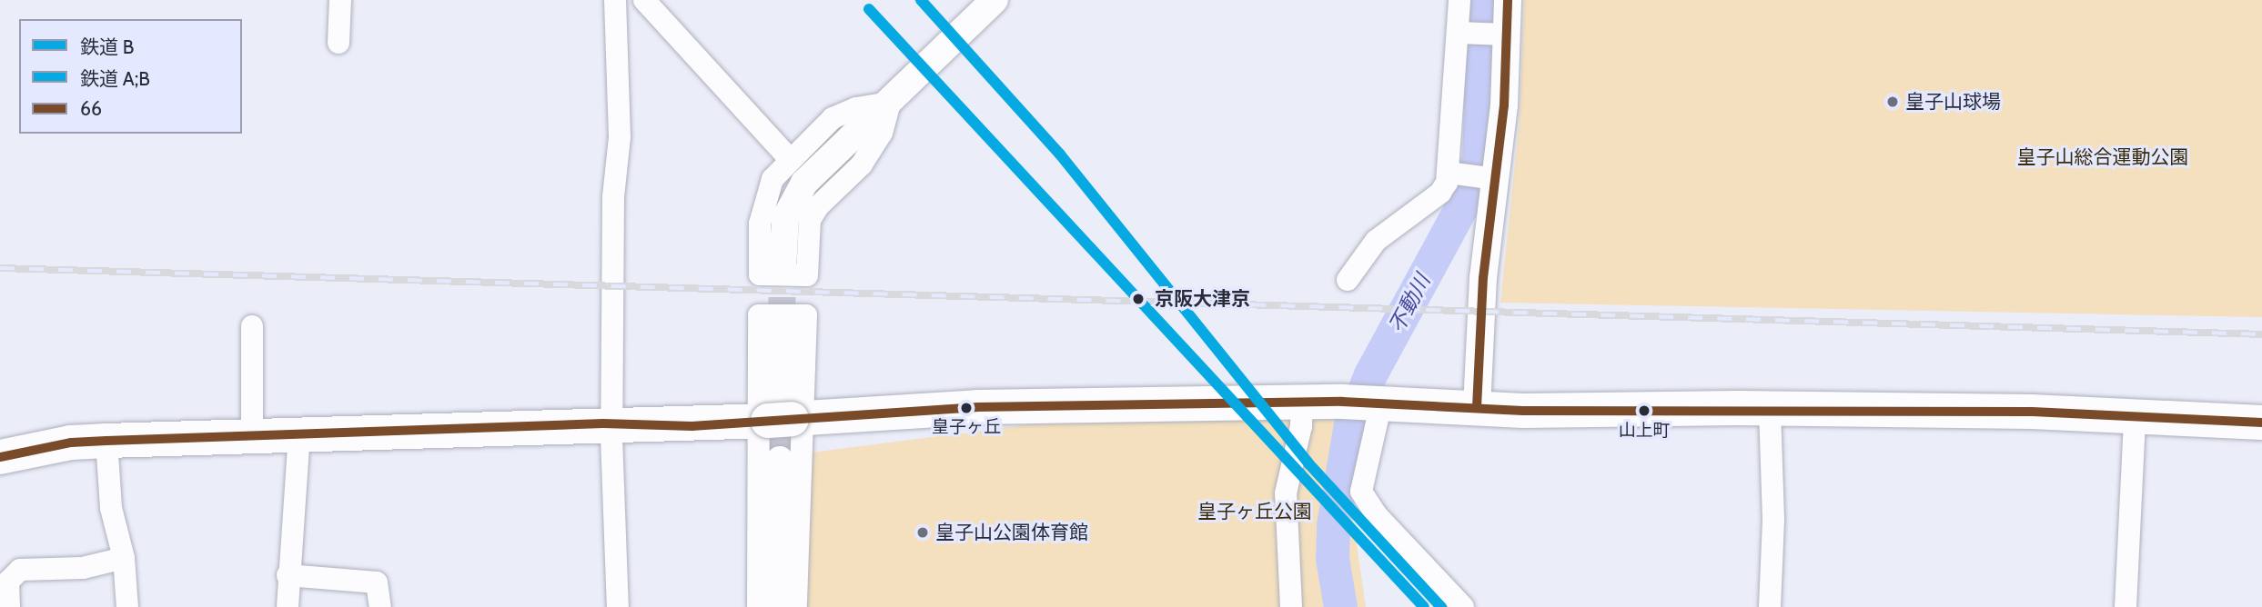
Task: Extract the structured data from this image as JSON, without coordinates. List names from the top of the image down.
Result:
{
  "water": ["不動川"],
  "parks": ["皇子山総合運動公園", "皇子ヶ丘公園"],
  "places": [
    "皇子山球場",
    "京阪大津京",
    "皇子ヶ丘",
    "山上町",
    "皇子山公園体育館"
  ],
  "lines": ["rail line B", "transit line 66", "rail line A;B"],
  "legend": ["鉄道 B", "鉄道 A;B", "66"]
}
